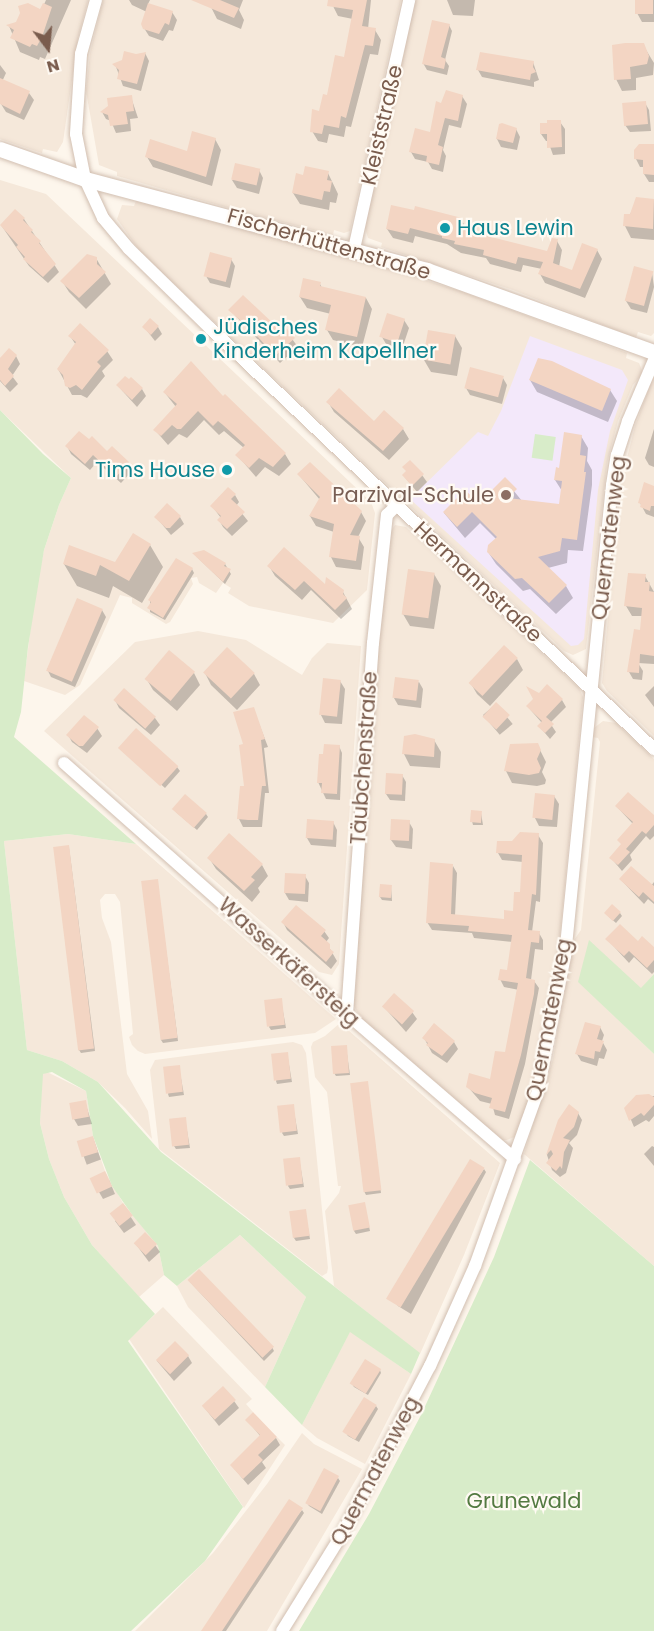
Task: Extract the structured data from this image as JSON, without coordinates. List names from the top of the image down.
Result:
{
  "streets": {
    "street": [
      "Kleiststraße",
      "Fischerhüttenstraße",
      "Quermatenweg",
      "Hermannstraße",
      "Täubchenstraße",
      "Wasserkäfersteig"
    ]
  },
  "crossings": [
    ["Kleiststraße", "Fischerhüttenstraße"],
    ["Fischerhüttenstraße", "Hermannstraße"],
    ["Quermatenweg", "Hermannstraße"],
    ["Quermatenweg", "Wasserkäfersteig"],
    ["Hermannstraße", "Täubchenstraße"],
    ["Täubchenstraße", "Wasserkäfersteig"]
  ],
  "parks": ["Grunewald"],
  "places": [
    "Haus Lewin",
    "Jüdisches Kinderheim Kapellner",
    "Tims House",
    "Parzival-Schule"
  ],
  "north": "bottom"
}
